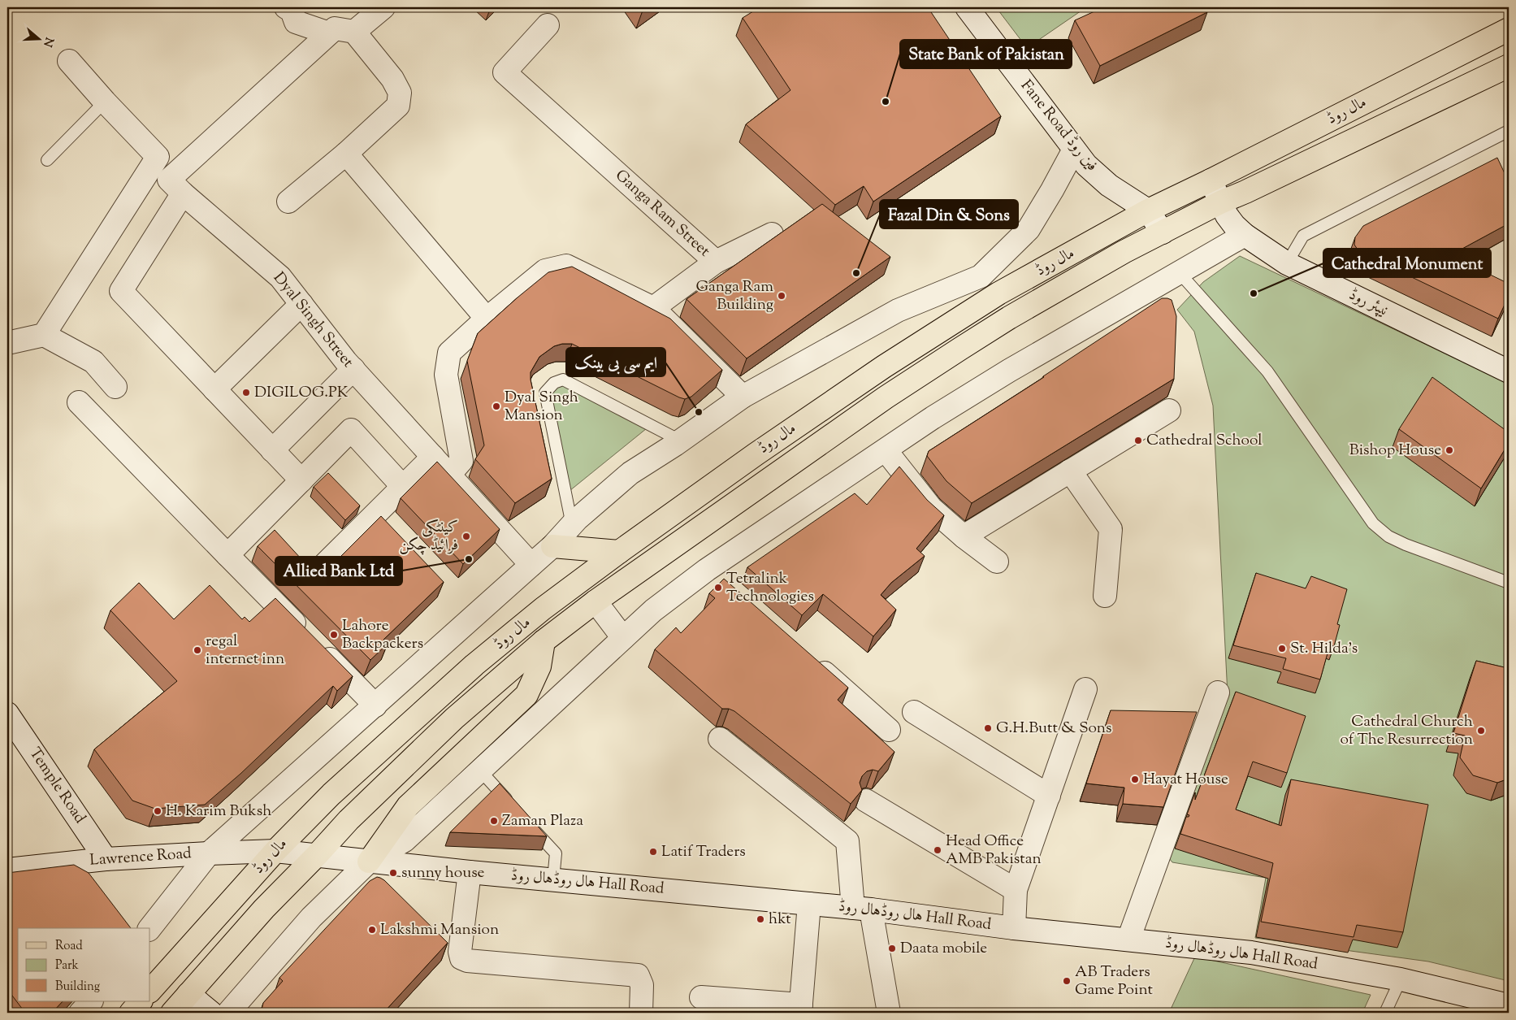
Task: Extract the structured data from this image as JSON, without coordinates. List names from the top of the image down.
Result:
{
  "streets": {
    "main road": ["مال روڈ"],
    "street": [
      "Fane Road فین روڈ",
      "Ganga Ram Street",
      "نیپئر روڈ",
      "Dyal Singh Street",
      "Temple Road",
      "Lawrence Road",
      "ہال روڈہال روڈ Hall Road"
    ]
  },
  "crossings": [
    ["مال روڈ", "Fane Road فین روڈ"],
    ["مال روڈ", "نیپئر روڈ"],
    ["مال روڈ", "Lawrence Road"],
    ["مال روڈ", "ہال روڈہال روڈ Hall Road"],
    ["Temple Road", "Lawrence Road"],
    ["Lawrence Road", "ہال روڈہال روڈ Hall Road"]
  ],
  "places": [
    "State Bank of Pakistan",
    "Fazal Din & Sons",
    "Cathedral Monument",
    "Ganga Ram Building",
    "DIGILOG.PK",
    "Dyal Singh Mansion",
    "ایم سی بی بینک",
    "Cathedral School",
    "Bishop House",
    "کینٹکی فرائیڈ چکن",
    "Allied Bank Ltd",
    "Tetralink Technologies",
    "Lahore Backpackers",
    "St. Hilda's",
    "regal internet inn",
    "G.H.Butt & Sons",
    "Cathedral Church of The Resurrection",
    "Hayat House",
    "H. Karim Buksh",
    "Zaman Plaza",
    "Head Office AMB Pakistan",
    "Latif Traders",
    "sunny house",
    "hkt",
    "Lakshmi Mansion",
    "Daata mobile",
    "AB Traders Game Point"
  ],
  "legend": ["Road", "Park", "Building"],
  "north": "right"
}
